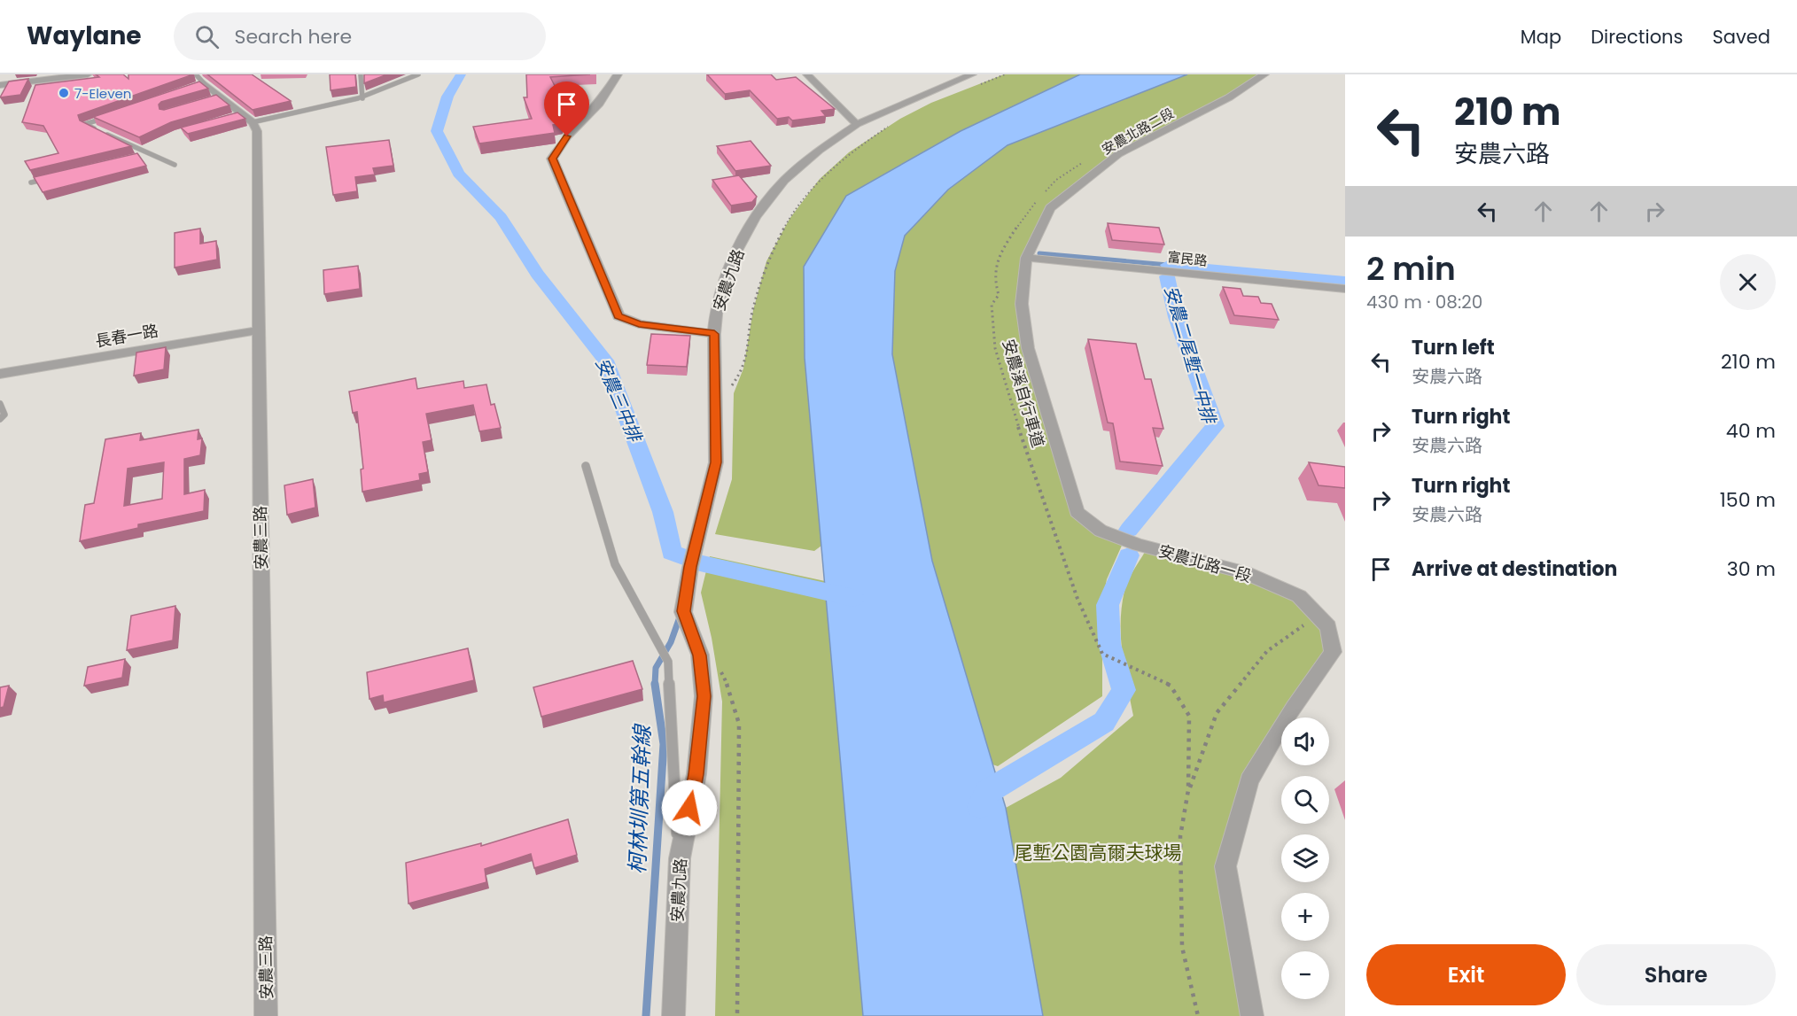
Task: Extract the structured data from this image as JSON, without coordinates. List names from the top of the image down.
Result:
{
  "streets": {
    "street": [
      "安農北路二段",
      "富民路",
      "安農九路",
      "長春一路",
      "安農三路",
      "安農北路一段"
    ],
    "path": ["安農溪自行車道"]
  },
  "crossings": [
    ["安農北路二段", "富民路"],
    ["安農北路二段", "安農北路一段"],
    ["富民路", "安農北路一段"],
    ["長春一路", "安農三路"],
    ["安農溪自行車道", "安農北路一段"]
  ],
  "water": ["安農二尾塹一中排", "安農三中排", "柯林圳第五幹線"],
  "parks": ["尾塹公園高爾夫球場"],
  "places": ["7-Eleven"],
  "page": {
    "header": "Waylane",
    "search": "Search here",
    "nav": ["Map", "Directions", "Saved"],
    "turn": ["210 m", "安農六路"],
    "heading": ["2 min", "430 m · 08:20"],
    "list": [
      {
        "name": "Turn left",
        "note": "安農六路",
        "value": "210 m"
      },
      {
        "name": "Turn right",
        "note": "安農六路",
        "value": "40 m"
      },
      {
        "name": "Turn right",
        "note": "安農六路",
        "value": "150 m"
      },
      {
        "name": "Arrive at destination",
        "value": "30 m"
      }
    ],
    "map_buttons": ["+", "−"],
    "buttons": ["Exit", "Share"]
  }
}
